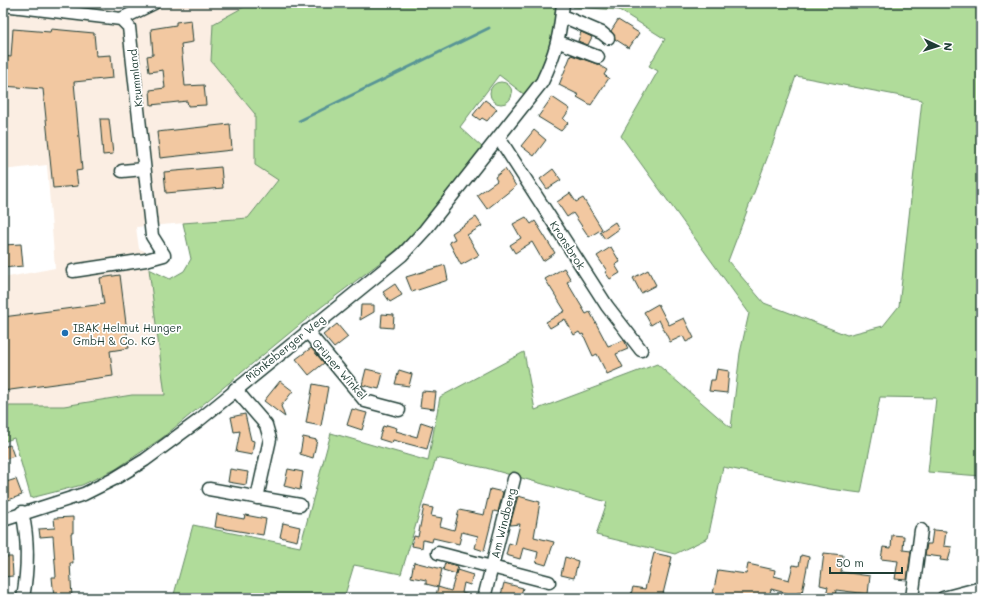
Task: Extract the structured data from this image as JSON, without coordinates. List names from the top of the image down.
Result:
{
  "streets": {
    "street": [
      "Krummland",
      "Kronsbrok",
      "Mönkeberger Weg",
      "Grüner Winkel",
      "Am Windberg"
    ]
  },
  "crossings": [
    ["Kronsbrok", "Mönkeberger Weg"],
    ["Mönkeberger Weg", "Grüner Winkel"]
  ],
  "places": ["IBAK Helmut Hunger GmbH & Co. KG"],
  "scale_bar": "50 m",
  "north": "right"
}
